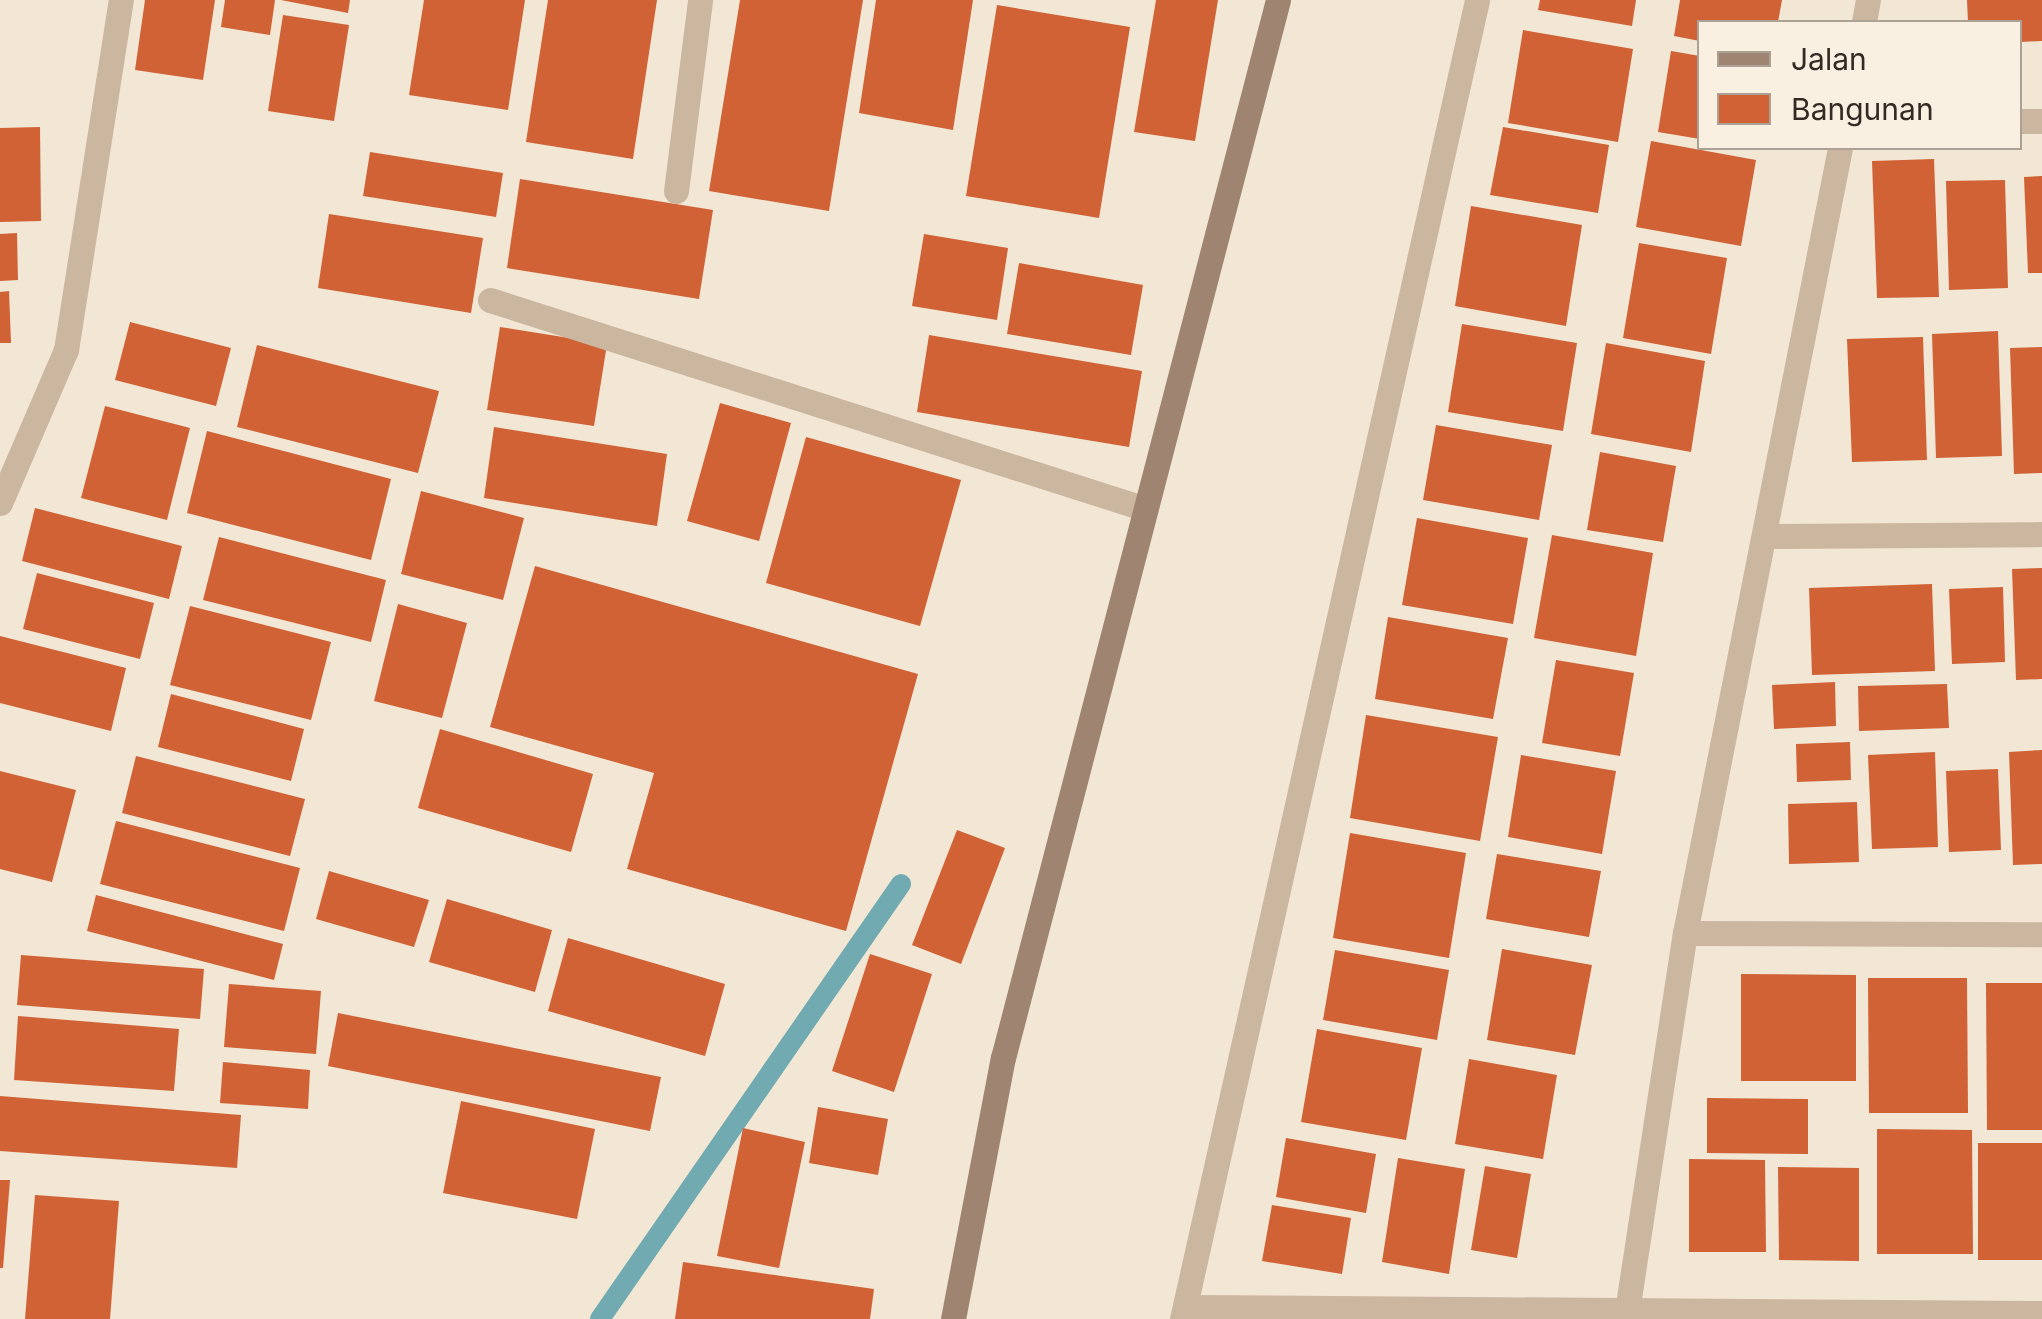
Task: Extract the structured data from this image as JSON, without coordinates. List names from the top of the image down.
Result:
{
  "legend": ["Jalan", "Bangunan"]
}
